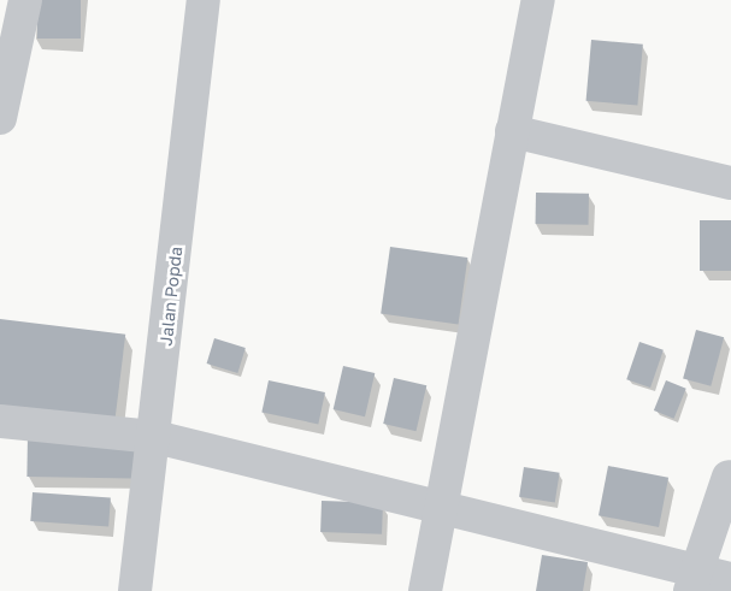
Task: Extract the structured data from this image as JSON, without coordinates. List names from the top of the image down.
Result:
{
  "streets": {
    "street": ["Jalan Popda"]
  }
}
